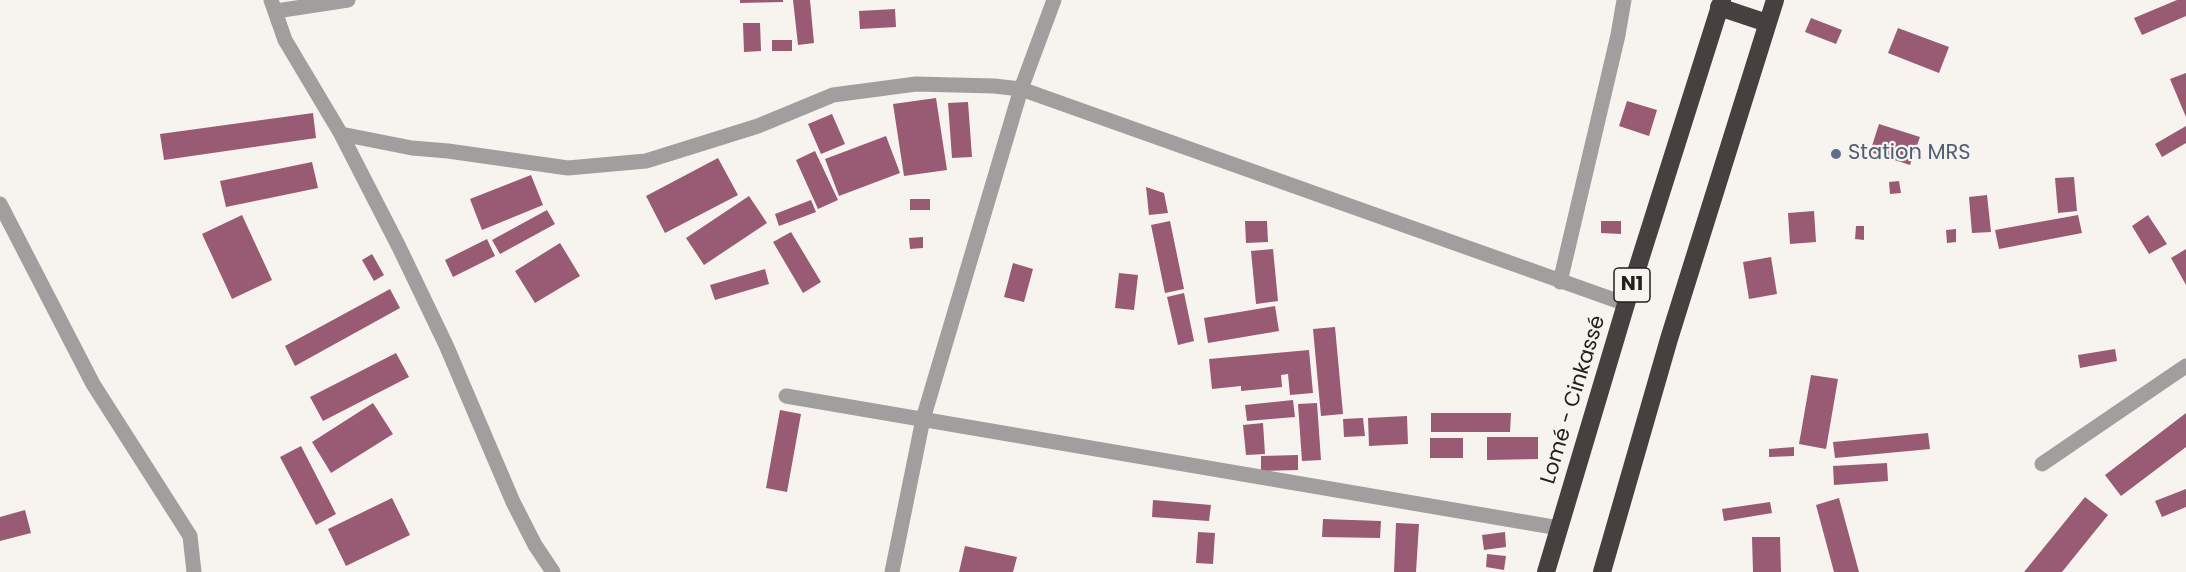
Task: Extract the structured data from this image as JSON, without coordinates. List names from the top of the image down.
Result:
{
  "streets": {
    "highway": ["N1", "Lomé - Cinkassé"]
  },
  "places": ["Station MRS"]
}
